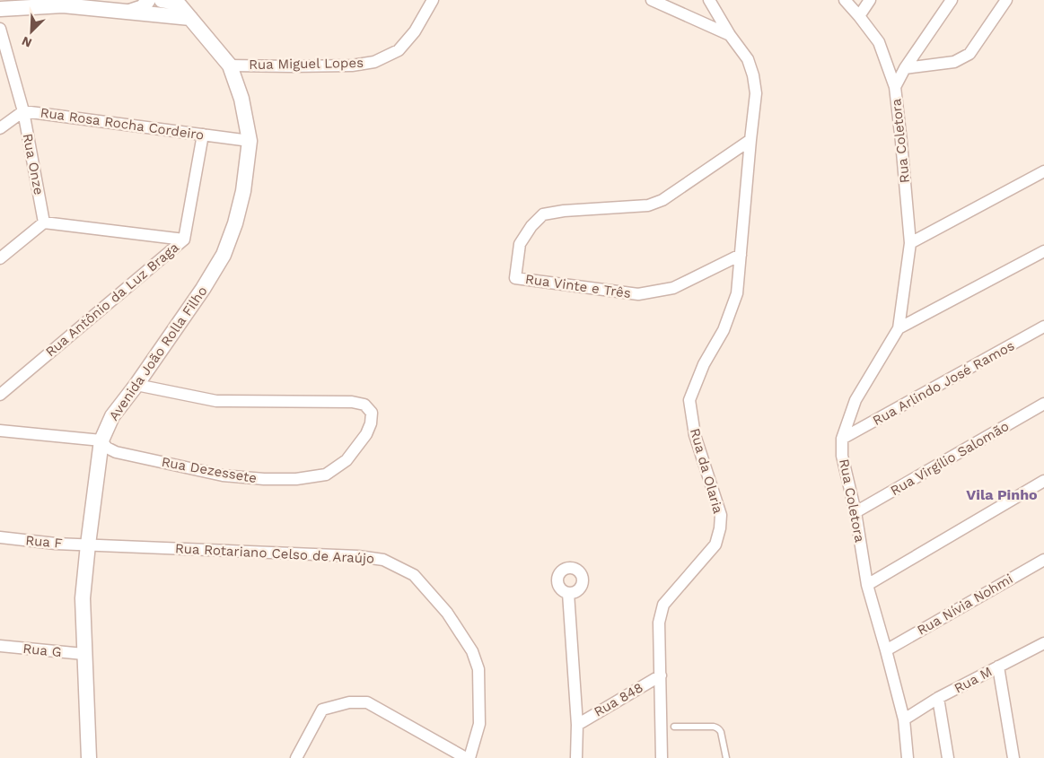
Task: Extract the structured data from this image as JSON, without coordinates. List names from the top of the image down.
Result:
{
  "streets": {
    "street": [
      "Rua Miguel Lopes",
      "Rua Rosa Rocha Cordeiro",
      "Rua Coletora",
      "Rua Onze",
      "Rua Vinte e Três",
      "Rua Antônio da Luz Braga",
      "Avenida João Rolla Filho",
      "Rua Arlindo José Ramos",
      "Rua Virgílio Salomão",
      "Rua Dezessete",
      "Rua da Olaria",
      "Rua F",
      "Rua Rotariano Celso de Araújo",
      "Rua Nívia Nohmi",
      "Rua G",
      "Rua M",
      "Rua 848"
    ]
  },
  "crossings": [
    ["Rua Miguel Lopes", "Avenida João Rolla Filho"],
    ["Rua Rosa Rocha Cordeiro", "Rua Onze"],
    ["Rua Rosa Rocha Cordeiro", "Rua Antônio da Luz Braga"],
    ["Rua Rosa Rocha Cordeiro", "Avenida João Rolla Filho"],
    ["Rua Coletora", "Rua Arlindo José Ramos"],
    ["Rua Coletora", "Rua Virgílio Salomão"],
    ["Rua Coletora", "Rua Nívia Nohmi"],
    ["Rua Coletora", "Rua M"],
    ["Rua Vinte e Três", "Rua da Olaria"],
    ["Avenida João Rolla Filho", "Rua Dezessete"],
    ["Avenida João Rolla Filho", "Rua F"],
    ["Avenida João Rolla Filho", "Rua Rotariano Celso de Araújo"],
    ["Avenida João Rolla Filho", "Rua G"],
    ["Rua da Olaria", "Rua 848"],
    ["Rua F", "Rua Rotariano Celso de Araújo"]
  ],
  "districts": ["Vila Pinho"],
  "north": "bottom left"
}
